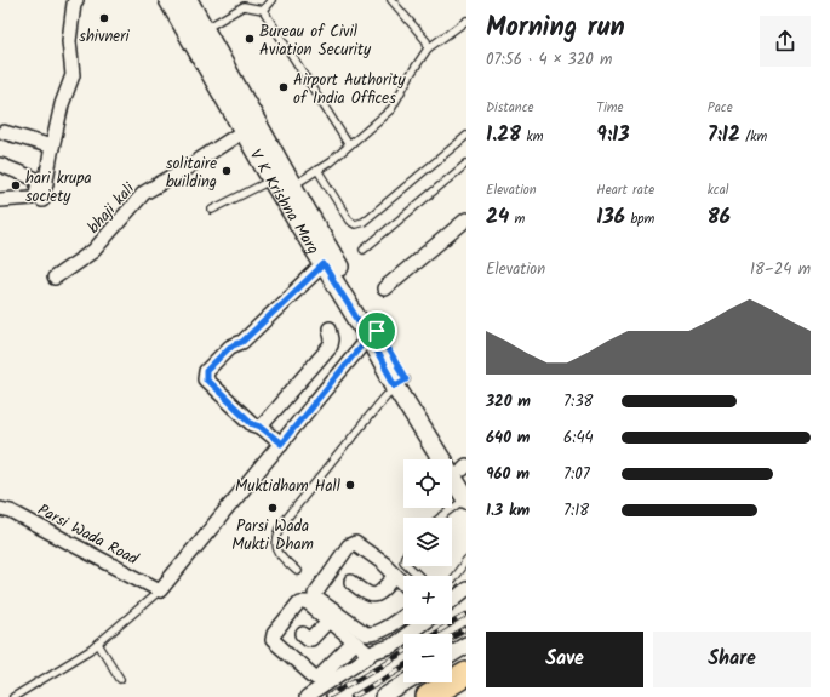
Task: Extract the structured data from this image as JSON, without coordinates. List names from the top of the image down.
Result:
{
  "streets": {
    "main road": ["V K Krishna Marg"],
    "street": ["bhaji kali", "Parsi Wada Road"]
  },
  "crossings": [
    ["V K Krishna Marg", "bhaji kali"]
  ],
  "places": [
    "shivneri",
    "Bureau of Civil Aviation Security",
    "Airport Authority of India Offices",
    "solitaire building",
    "hari krupa society",
    "Muktidham Hall",
    "Parsi Wada Mukti Dham"
  ],
  "page": {
    "heading": ["Morning run", "07:56 · 4 × 320 m"],
    "stats": [
      ["Distance", "1.28 km"],
      ["Time", "9:13"],
      ["Pace", "7:12 /km"],
      ["Elevation", "24 m"],
      ["Heart rate", "136 bpm"],
      ["kcal", "86"]
    ],
    "chart": ["Elevation", "18–24 m"],
    "list": [
      {
        "name": "320 m",
        "note": "7:38"
      },
      {
        "name": "640 m",
        "note": "6:44"
      },
      {
        "name": "960 m",
        "note": "7:07"
      },
      {
        "name": "1.3 km",
        "note": "7:18"
      }
    ],
    "map_buttons": ["+", "−"],
    "buttons": ["Save", "Share"]
  }
}
